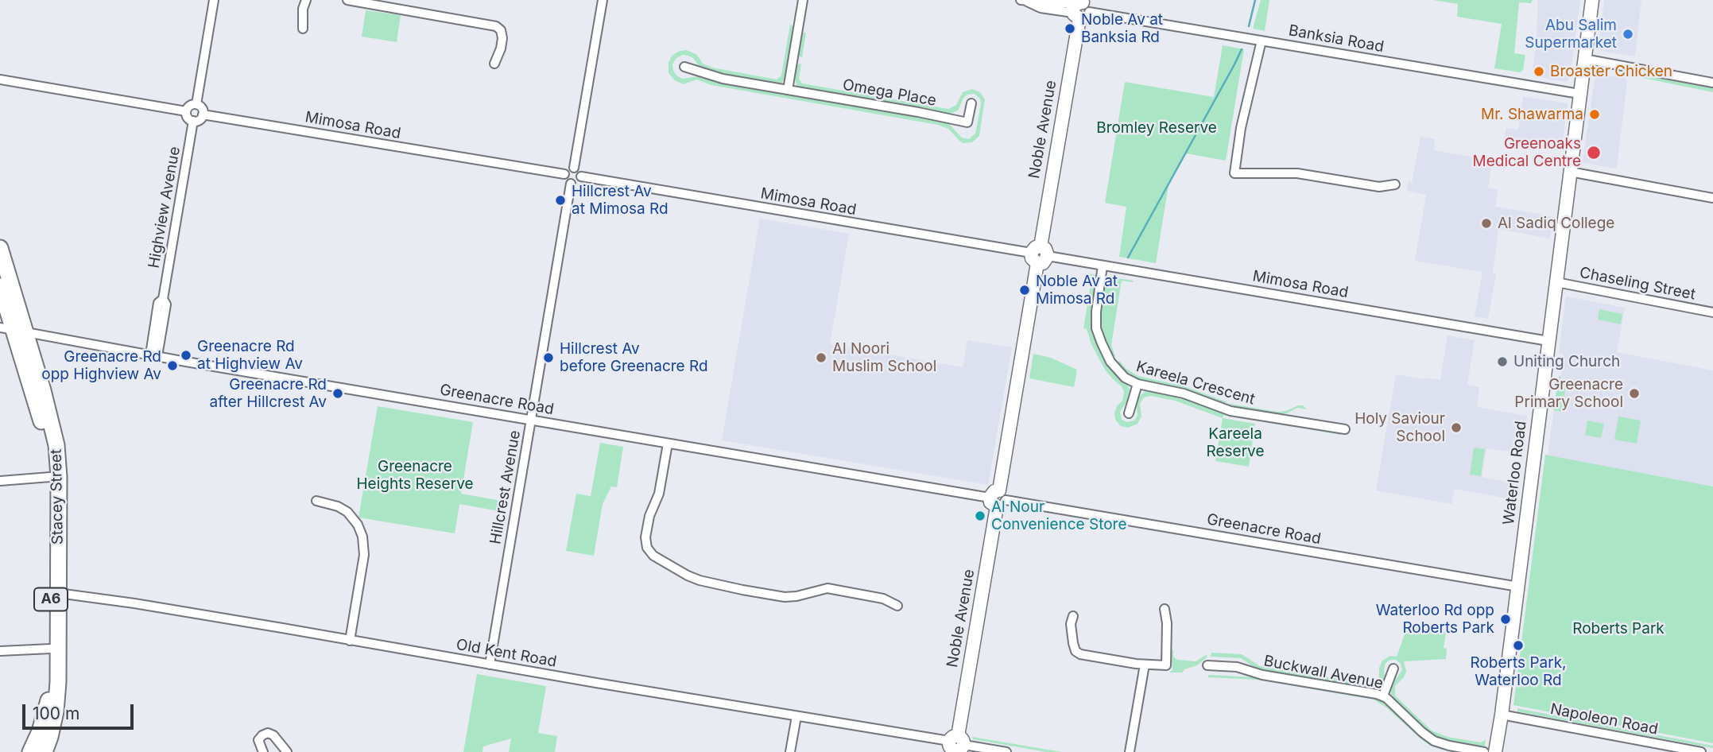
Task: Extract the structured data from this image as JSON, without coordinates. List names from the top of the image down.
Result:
{
  "streets": {
    "highway": ["Stacey Street", "A6"],
    "main road": ["Noble Avenue", "Waterloo Road"],
    "street": [
      "Banksia Road",
      "Omega Place",
      "Mimosa Road",
      "Highview Avenue",
      "Chaseling Street",
      "Kareela Crescent",
      "Greenacre Road",
      "Hillcrest Avenue",
      "Old Kent Road",
      "Buckwall Avenue",
      "Napoleon Road"
    ]
  },
  "crossings": [
    ["Banksia Road", "Noble Avenue"],
    ["Banksia Road", "Waterloo Road"],
    ["Mimosa Road", "Noble Avenue"],
    ["Mimosa Road", "Highview Avenue"],
    ["Mimosa Road", "Kareela Crescent"],
    ["Mimosa Road", "Waterloo Road"],
    ["Mimosa Road", "Hillcrest Avenue"],
    ["Noble Avenue", "Greenacre Road"],
    ["Noble Avenue", "Old Kent Road"],
    ["Highview Avenue", "Greenacre Road"],
    ["Chaseling Street", "Waterloo Road"],
    ["Greenacre Road", "Waterloo Road"],
    ["Greenacre Road", "Hillcrest Avenue"],
    ["Greenacre Road", "Stacey Street"],
    ["Waterloo Road", "Napoleon Road"],
    ["Hillcrest Avenue", "Old Kent Road"],
    ["Stacey Street", "Old Kent Road"]
  ],
  "parks": [
    "Bromley Reserve",
    "Kareela Reserve",
    "Greenacre Heights Reserve",
    "Roberts Park"
  ],
  "places": [
    "Noble Av at Banksia Rd",
    "Abu Salim Supermarket",
    "Broaster Chicken",
    "Mr. Shawarma",
    "Greenoaks Medical Centre",
    "Hillcrest Av at Mimosa Rd",
    "Al Sadiq College",
    "Noble Av at Mimosa Rd",
    "Greenacre Rd at Highview Av",
    "Hillcrest Av before Greenacre Rd",
    "Al Noori Muslim School",
    "Uniting Church",
    "Greenacre Rd opp Highview Av",
    "Greenacre Rd after Hillcrest Av",
    "Greenacre Primary School",
    "Holy Saviour School",
    "Al Nour Convenience Store",
    "Waterloo Rd opp Roberts Park",
    "Roberts Park, Waterloo Rd"
  ],
  "scale_bar": "100 m"
}
